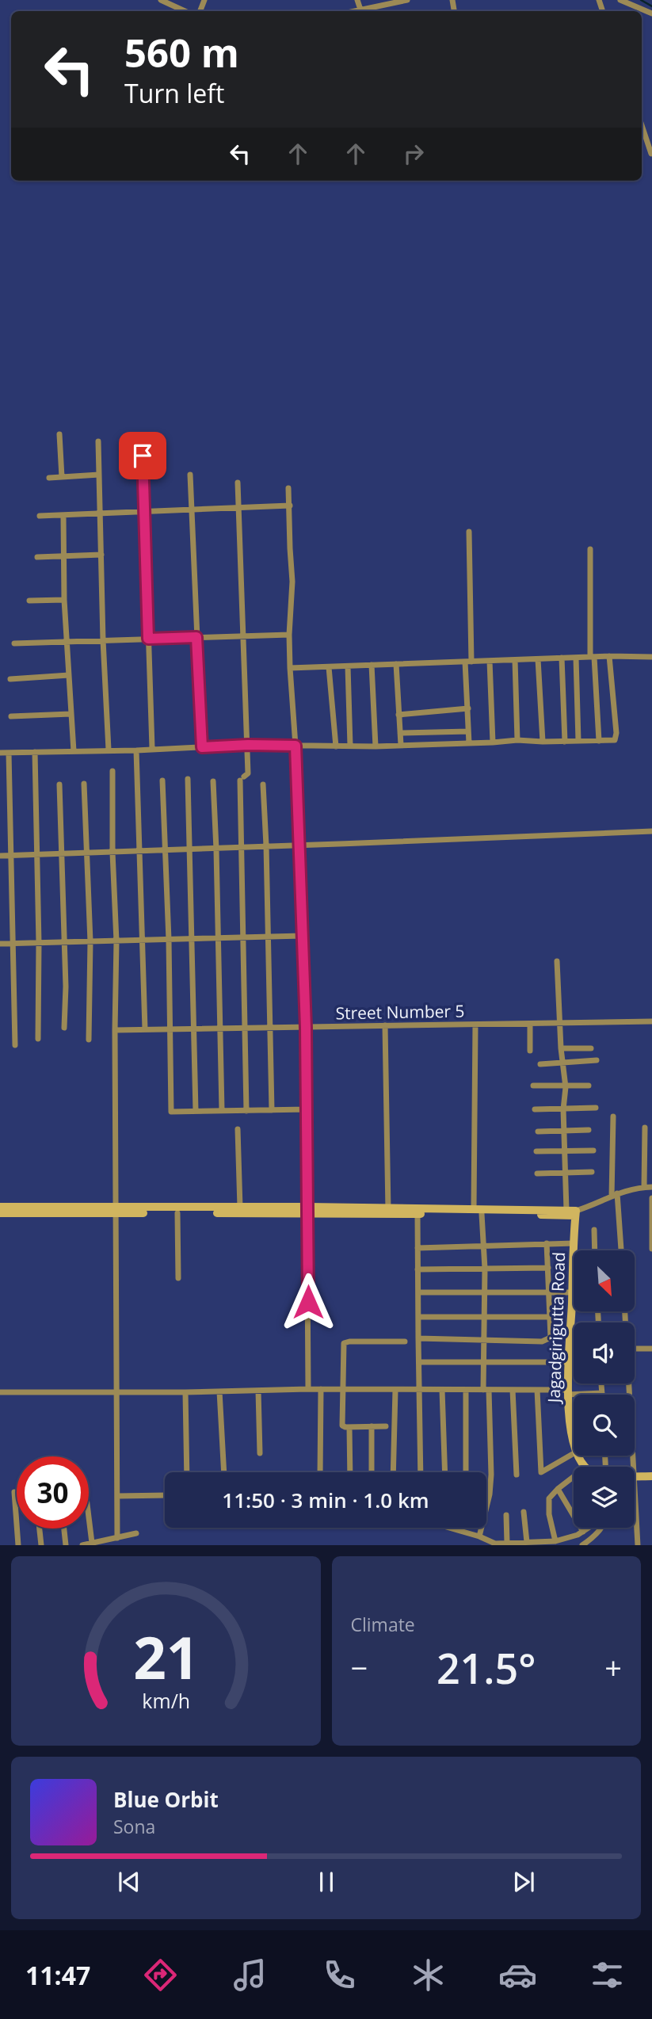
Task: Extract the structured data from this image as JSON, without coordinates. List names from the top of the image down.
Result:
{
  "streets": {
    "street": ["Street Number 5", "Jagadgirigutta Road"]
  },
  "north": "bottom right",
  "page": {
    "turn": ["560 m", "Turn left"],
    "limit": "30",
    "trip": "11:50 · 3 min · 1.0 km",
    "tile": "Climate",
    "heat": ["−", "21.5°", "+"],
    "song": ["Blue Orbit", "Sona"],
    "tabs": "11:47",
    "gauge": ["21", "km/h"]
  }
}
